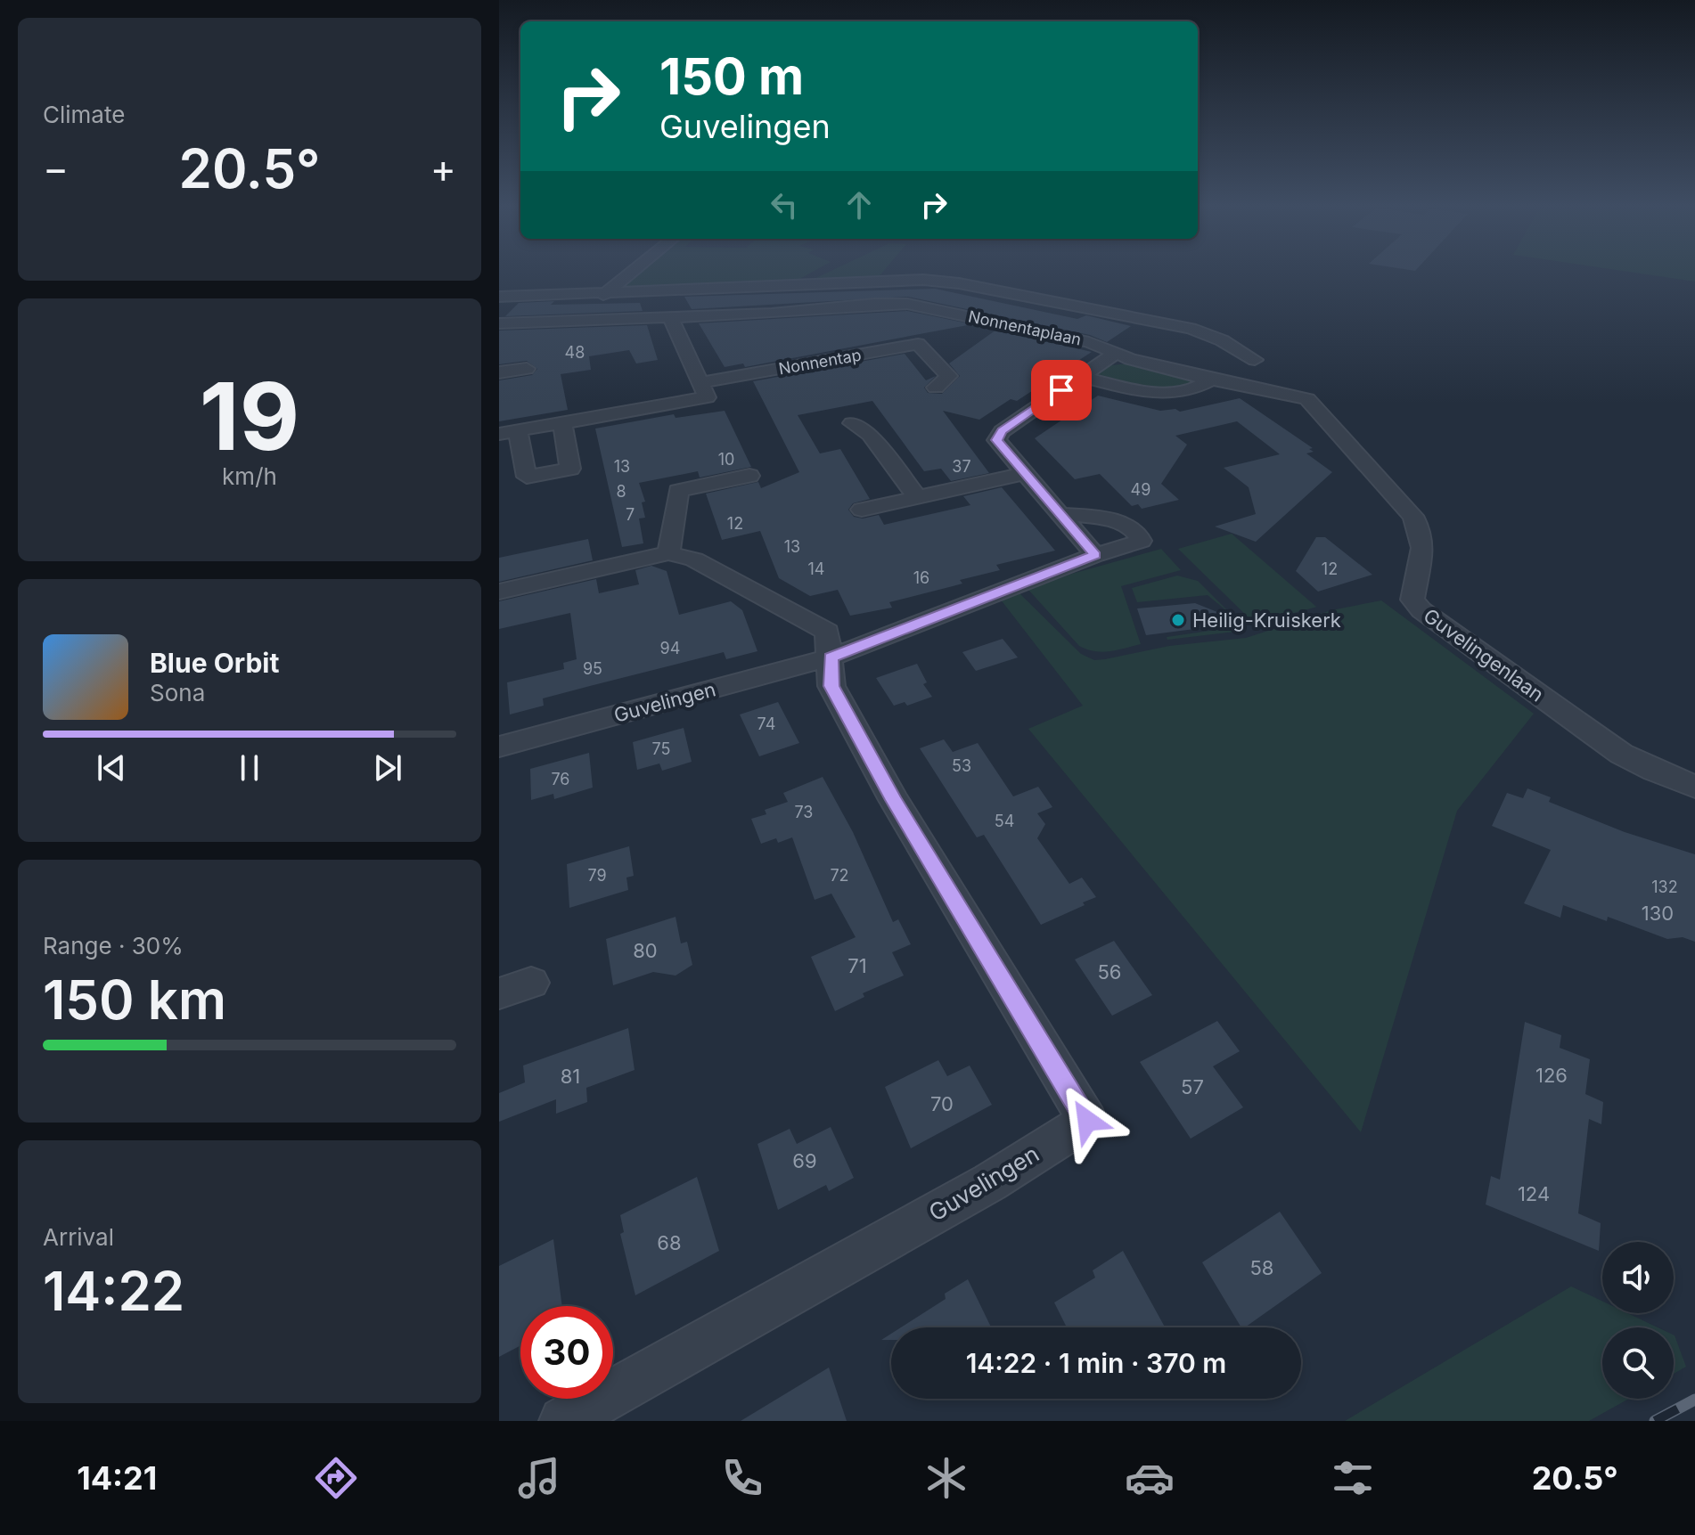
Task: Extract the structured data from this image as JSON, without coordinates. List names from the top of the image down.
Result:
{
  "streets": {
    "street": [
      "Nonnentaplaan",
      "Nonnentap",
      "Guvelingenlaan",
      "Guvelingen"
    ]
  },
  "crossings": [
    ["Nonnentaplaan", "Guvelingenlaan"]
  ],
  "places": ["Heilig-Kruiskerk"],
  "house_numbers": [
    "48",
    "10",
    "13",
    "37",
    "49",
    "8",
    "7",
    "12",
    "13",
    "14",
    "12",
    "16",
    "94",
    "95",
    "74",
    "75",
    "53",
    "76",
    "73",
    "54",
    "79",
    "72",
    "132",
    "130",
    "80",
    "71",
    "56",
    "126",
    "81",
    "57",
    "70",
    "69",
    "124",
    "68",
    "58"
  ],
  "page": {
    "tile": [
      "Climate",
      ["19", "km/h"],
      ["Range · 30%", "150 km"],
      ["Arrival", "14:22"]
    ],
    "turn": ["150 m", "Guvelingen"],
    "heat": ["−", "20.5°", "+"],
    "song": ["Blue Orbit", "Sona"],
    "limit": "30",
    "trip": "14:22 · 1 min · 370 m",
    "tabs": ["14:21", "20.5°"]
  }
}
